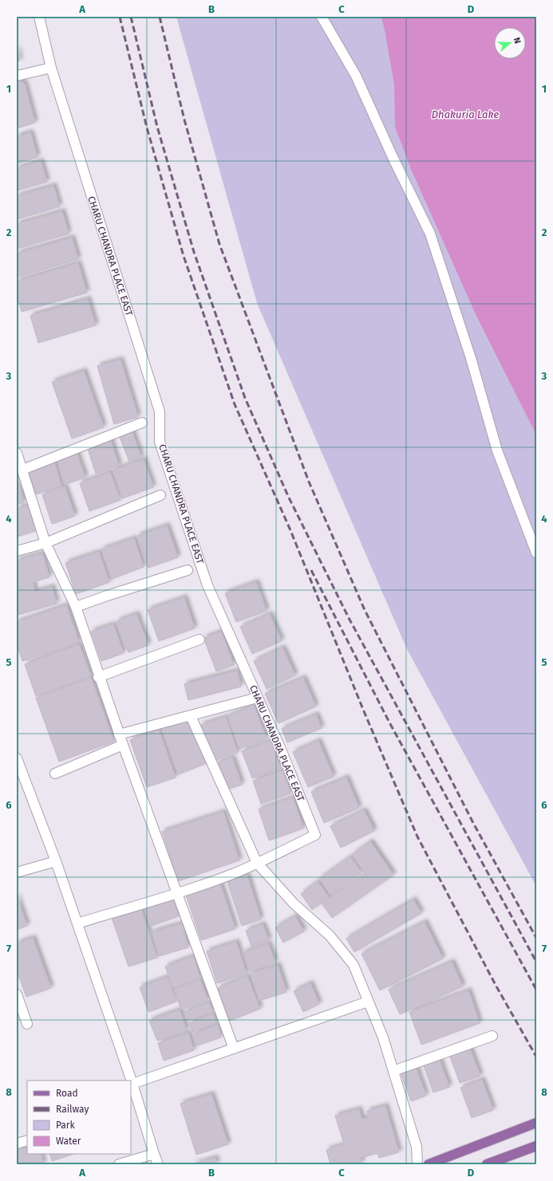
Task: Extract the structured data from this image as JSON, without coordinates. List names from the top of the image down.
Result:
{
  "streets": {
    "street": ["CHARU CHANDRA PLACE EAST"]
  },
  "water": ["Dhakuria Lake"],
  "legend": [
    "Road",
    "Railway",
    "Park",
    "Water"
  ],
  "north": "right",
  "grid": {
    "columns": [
      "A",
      "B",
      "C",
      "D"
    ],
    "rows": [
      "1",
      "2",
      "3",
      "4",
      "5",
      "6",
      "7",
      "8"
    ]
  }
}
